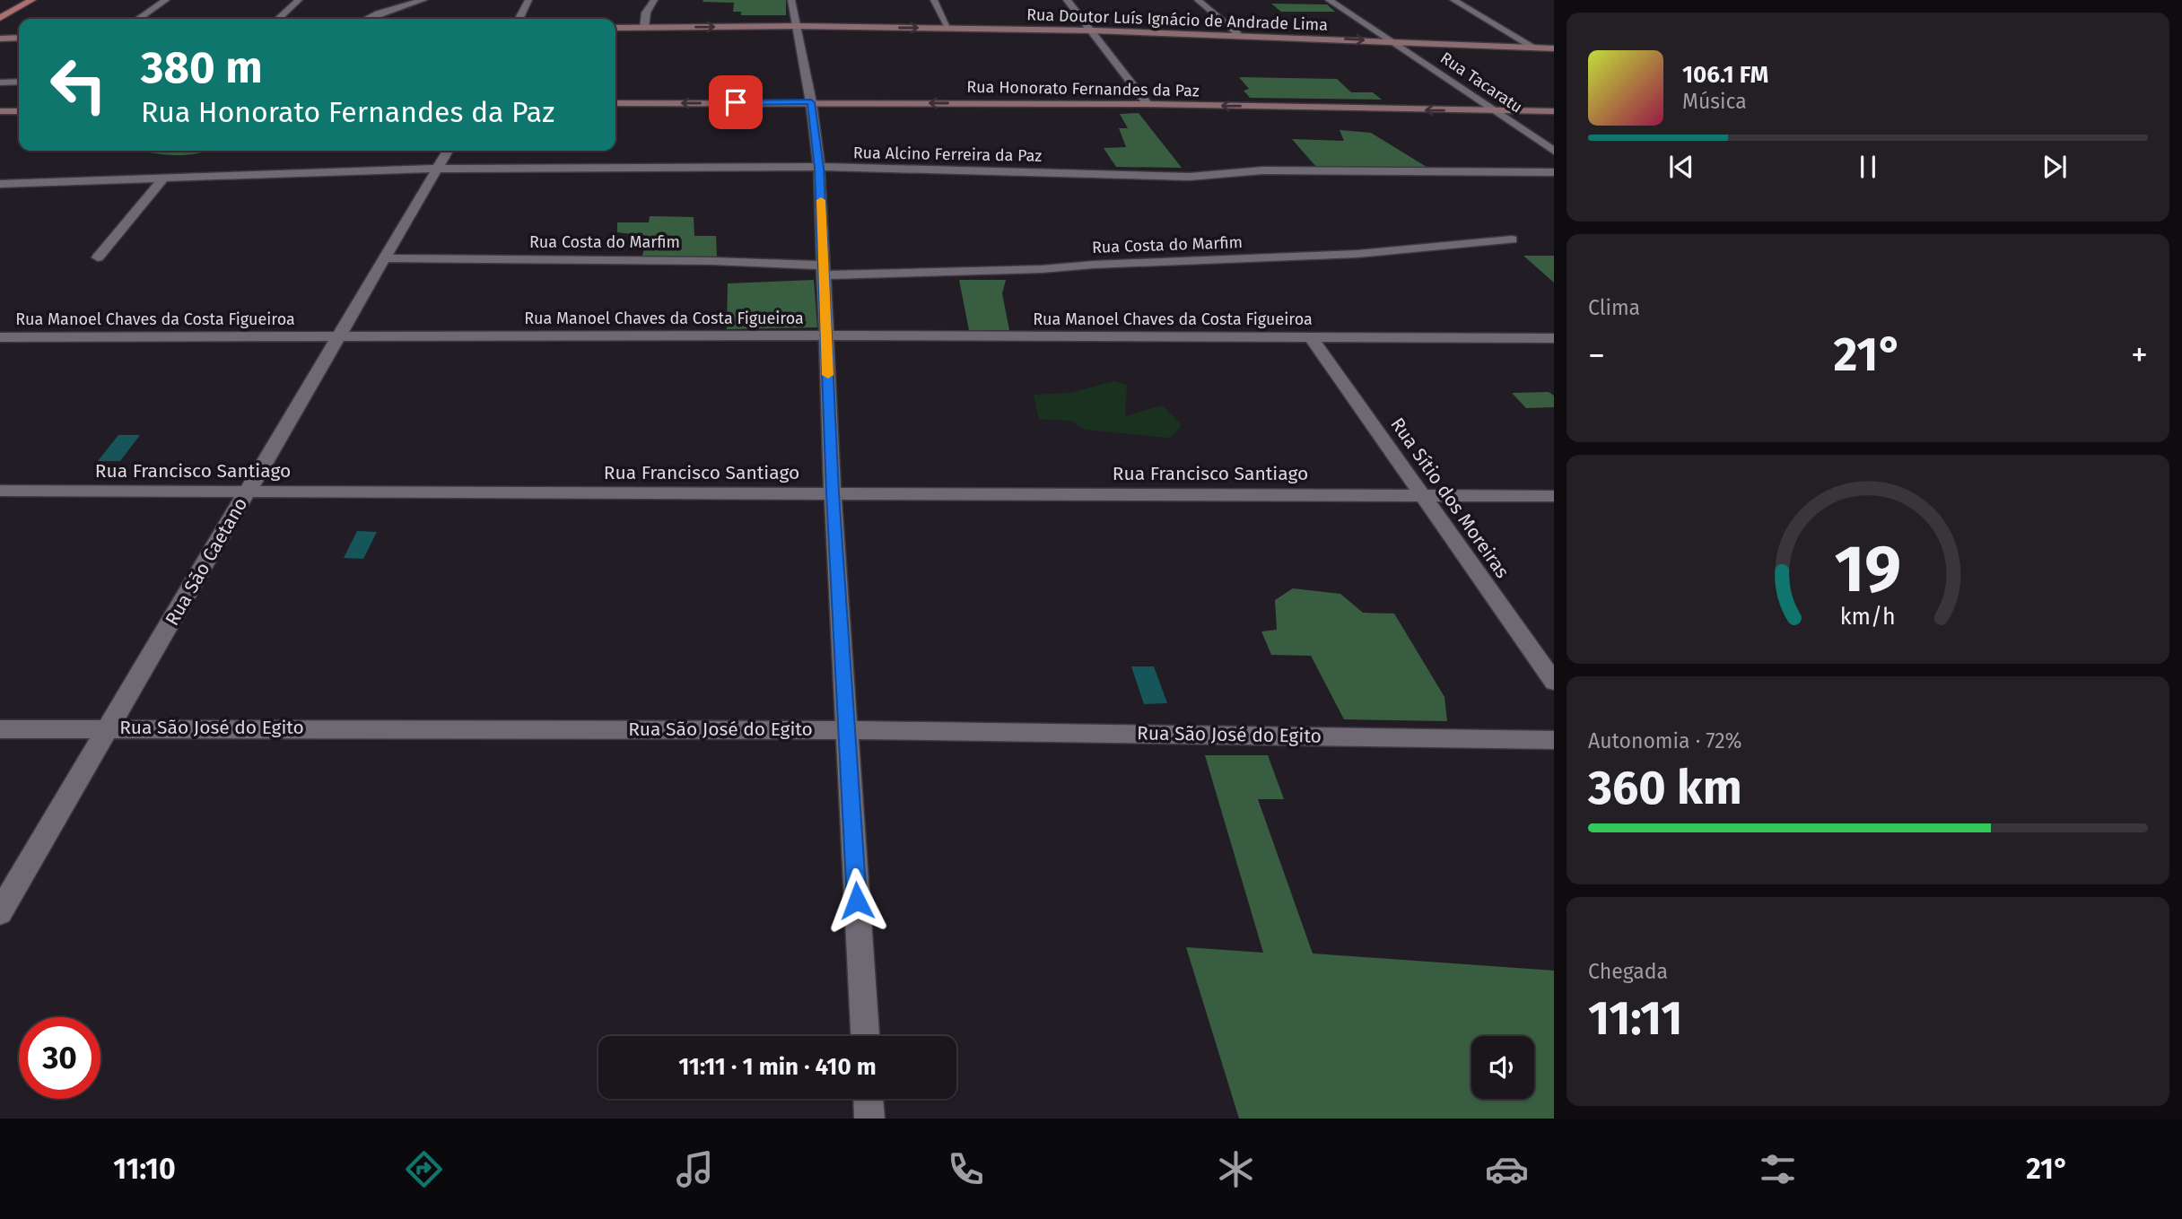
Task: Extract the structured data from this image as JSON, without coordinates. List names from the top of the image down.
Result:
{
  "streets": {
    "main road": ["Rua Doutor Luís Ignácio de Andrade Lima", "Rua Honorato Fernandes da Paz"],
    "street": [
      "Rua Tacaratu",
      "Rua Alcino Ferreira da Paz",
      "Rua Costa do Marfim",
      "Rua Manoel Chaves da Costa Figueiroa",
      "Rua Francisco Santiago",
      "Rua Sítio dos Moreiras",
      "Rua São Caetano",
      "Rua São José do Egito"
    ]
  },
  "crossings": [
    ["Rua Doutor Luís Ignácio de Andrade Lima", "Rua Tacaratu"],
    ["Rua Tacaratu", "Rua Honorato Fernandes da Paz"],
    ["Rua Alcino Ferreira da Paz", "Rua São Caetano"],
    ["Rua Costa do Marfim", "Rua São Caetano"],
    ["Rua Manoel Chaves da Costa Figueiroa", "Rua Sítio dos Moreiras"],
    ["Rua Manoel Chaves da Costa Figueiroa", "Rua São Caetano"],
    ["Rua Francisco Santiago", "Rua Sítio dos Moreiras"],
    ["Rua Francisco Santiago", "Rua São Caetano"],
    ["Rua São Caetano", "Rua São José do Egito"]
  ],
  "one_way": ["Rua Doutor Luís Ignácio de Andrade Lima", "Rua Honorato Fernandes da Paz"],
  "page": {
    "turn": ["380 m", "Rua Honorato Fernandes da Paz"],
    "song": ["106.1 FM", "Música"],
    "tile": [
      "Clima",
      ["Autonomia · 72%", "360 km"],
      ["Chegada", "11:11"]
    ],
    "heat": ["−", "21°", "+"],
    "limit": "30",
    "trip": "11:11 · 1 min · 410 m",
    "tabs": ["11:10", "21°"],
    "gauge": ["19", "km/h"]
  }
}
